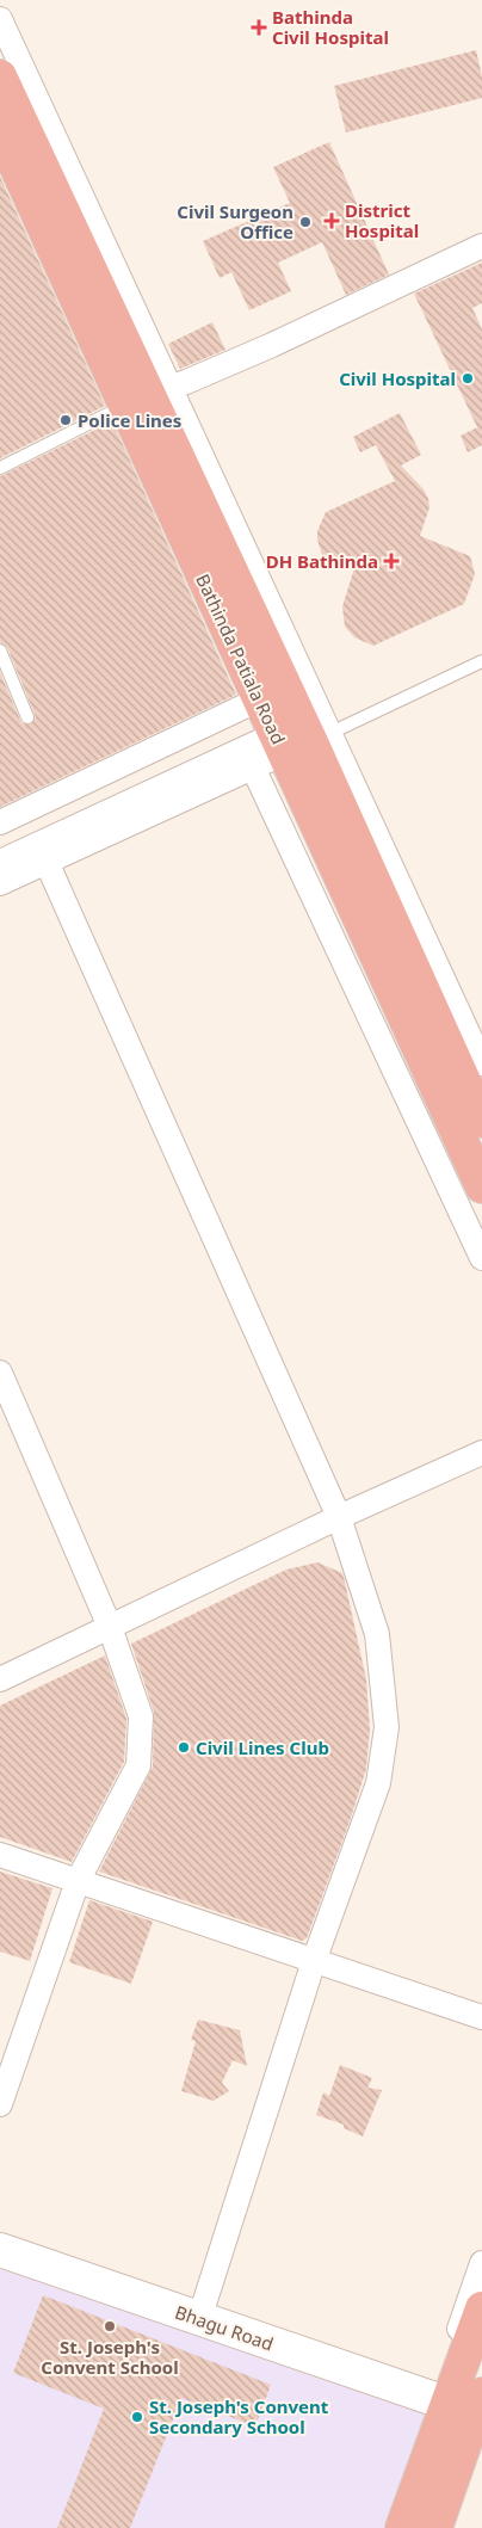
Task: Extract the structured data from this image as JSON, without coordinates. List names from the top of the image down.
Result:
{
  "streets": {
    "highway": ["Bathinda Patiala Road"],
    "street": ["Bhagu Road"]
  },
  "places": {
    "health": ["Bathinda Civil Hospital", "District Hospital", "DH Bathinda"],
    "other": [
      "Civil Surgeon Office",
      "Civil Hospital",
      "Police Lines",
      "Civil Lines Club",
      "St. Joseph's Convent School",
      "St. Joseph's Convent Secondary School"
    ]
  }
}
